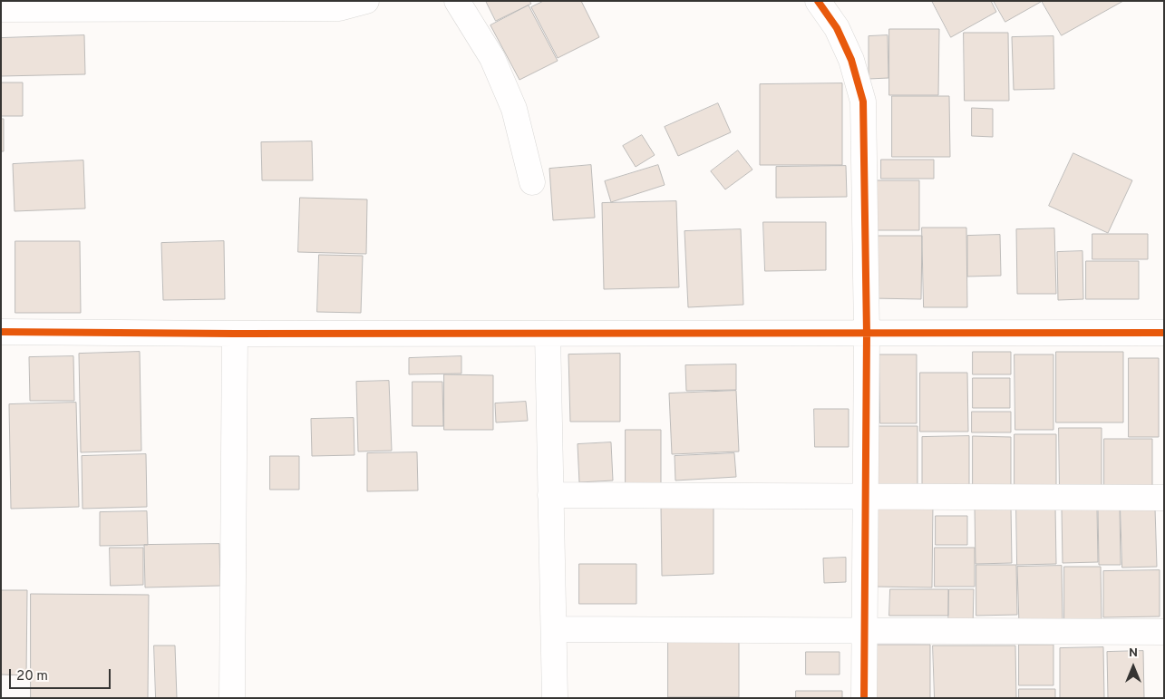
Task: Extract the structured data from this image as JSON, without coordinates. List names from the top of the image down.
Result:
{
  "scale_bar": "20 m",
  "north": "top"
}
